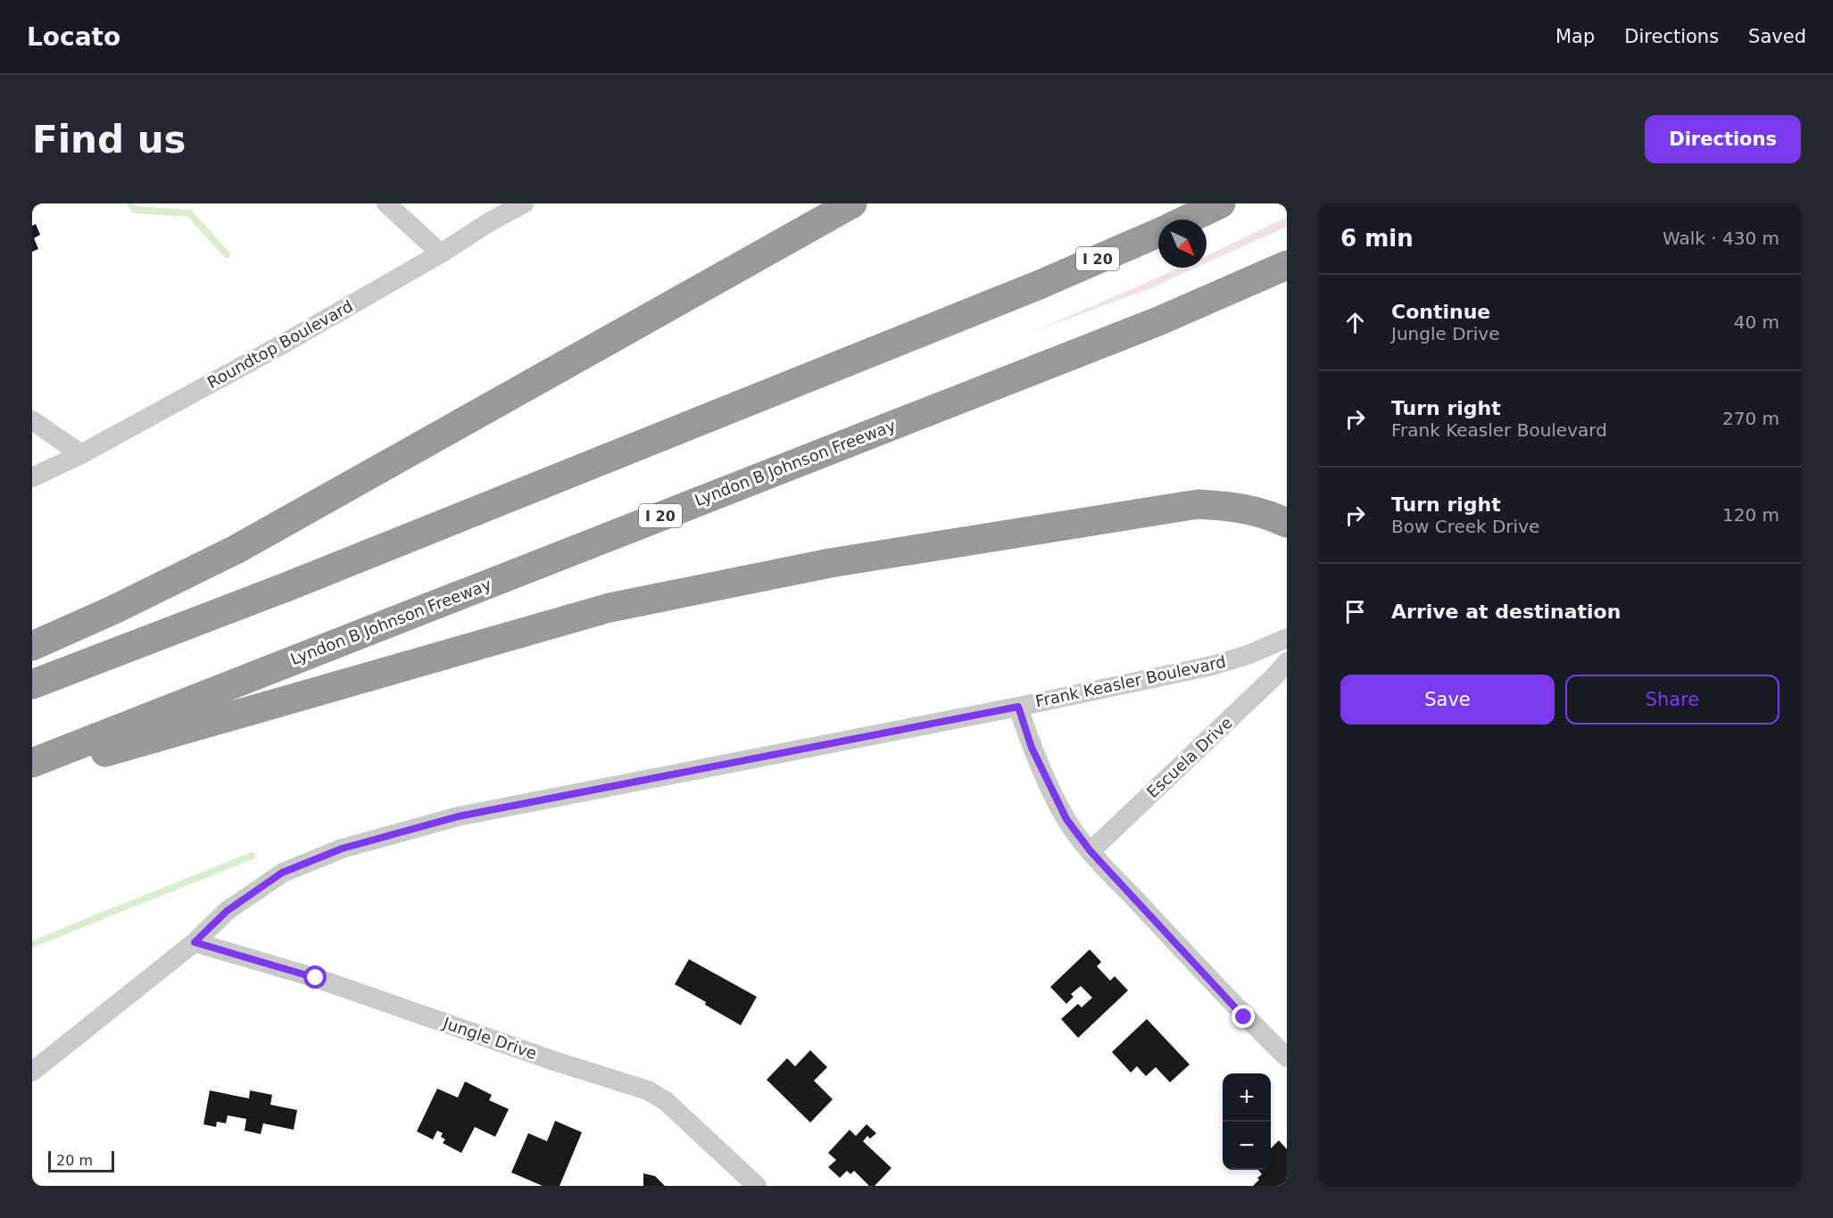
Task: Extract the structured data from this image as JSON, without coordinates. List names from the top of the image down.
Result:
{
  "streets": {
    "highway": ["I 20", "Lyndon B Johnson Freeway"],
    "street": [
      "Roundtop Boulevard",
      "Frank Keasler Boulevard",
      "Escuela Drive",
      "Jungle Drive"
    ]
  },
  "crossings": [
    ["Frank Keasler Boulevard", "Jungle Drive"]
  ],
  "scale_bar": "20 m",
  "north": "bottom right",
  "page": {
    "header": "Locato",
    "nav": ["Map", "Directions", "Saved"],
    "buttons": [
      "Directions",
      ["Save", "Share"]
    ],
    "title": "Find us",
    "heading": ["6 min", "Walk · 430 m"],
    "list": [
      ["Continue", "Jungle Drive", "40 m"],
      ["Turn right", "Frank Keasler Boulevard", "270 m"],
      ["Turn right", "Bow Creek Drive", "120 m"],
      "Arrive at destination"
    ],
    "map_buttons": ["+", "−"],
    "scale": "20 m"
  }
}
